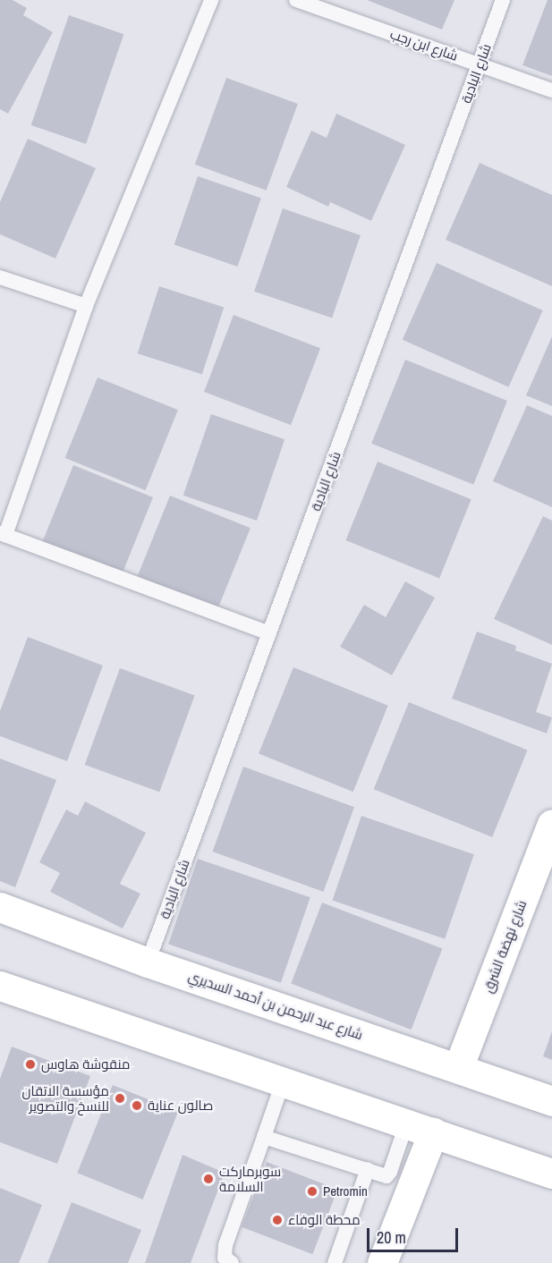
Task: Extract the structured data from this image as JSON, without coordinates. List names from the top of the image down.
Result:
{
  "streets": {
    "street": ["شارع نهضة الشرق", "شارع عبد الرحمن بن أحمد السديري"],
    "lane": ["شارع ابن رجب", "شارع البادية"]
  },
  "crossings": [
    ["شارع ابن رجب", "شارع البادية"],
    ["شارع البادية", "شارع عبد الرحمن بن أحمد السديري"],
    ["شارع نهضة الشرق", "شارع عبد الرحمن بن أحمد السديري"]
  ],
  "places": [
    "منقوشة هاوس",
    "مؤسسة الاتقان للنسخ والتصوير",
    "صالون عناية",
    "سوبرماركت السلامة",
    "Petromin",
    "محطة الوفاء"
  ],
  "scale_bar": "20 m"
}
